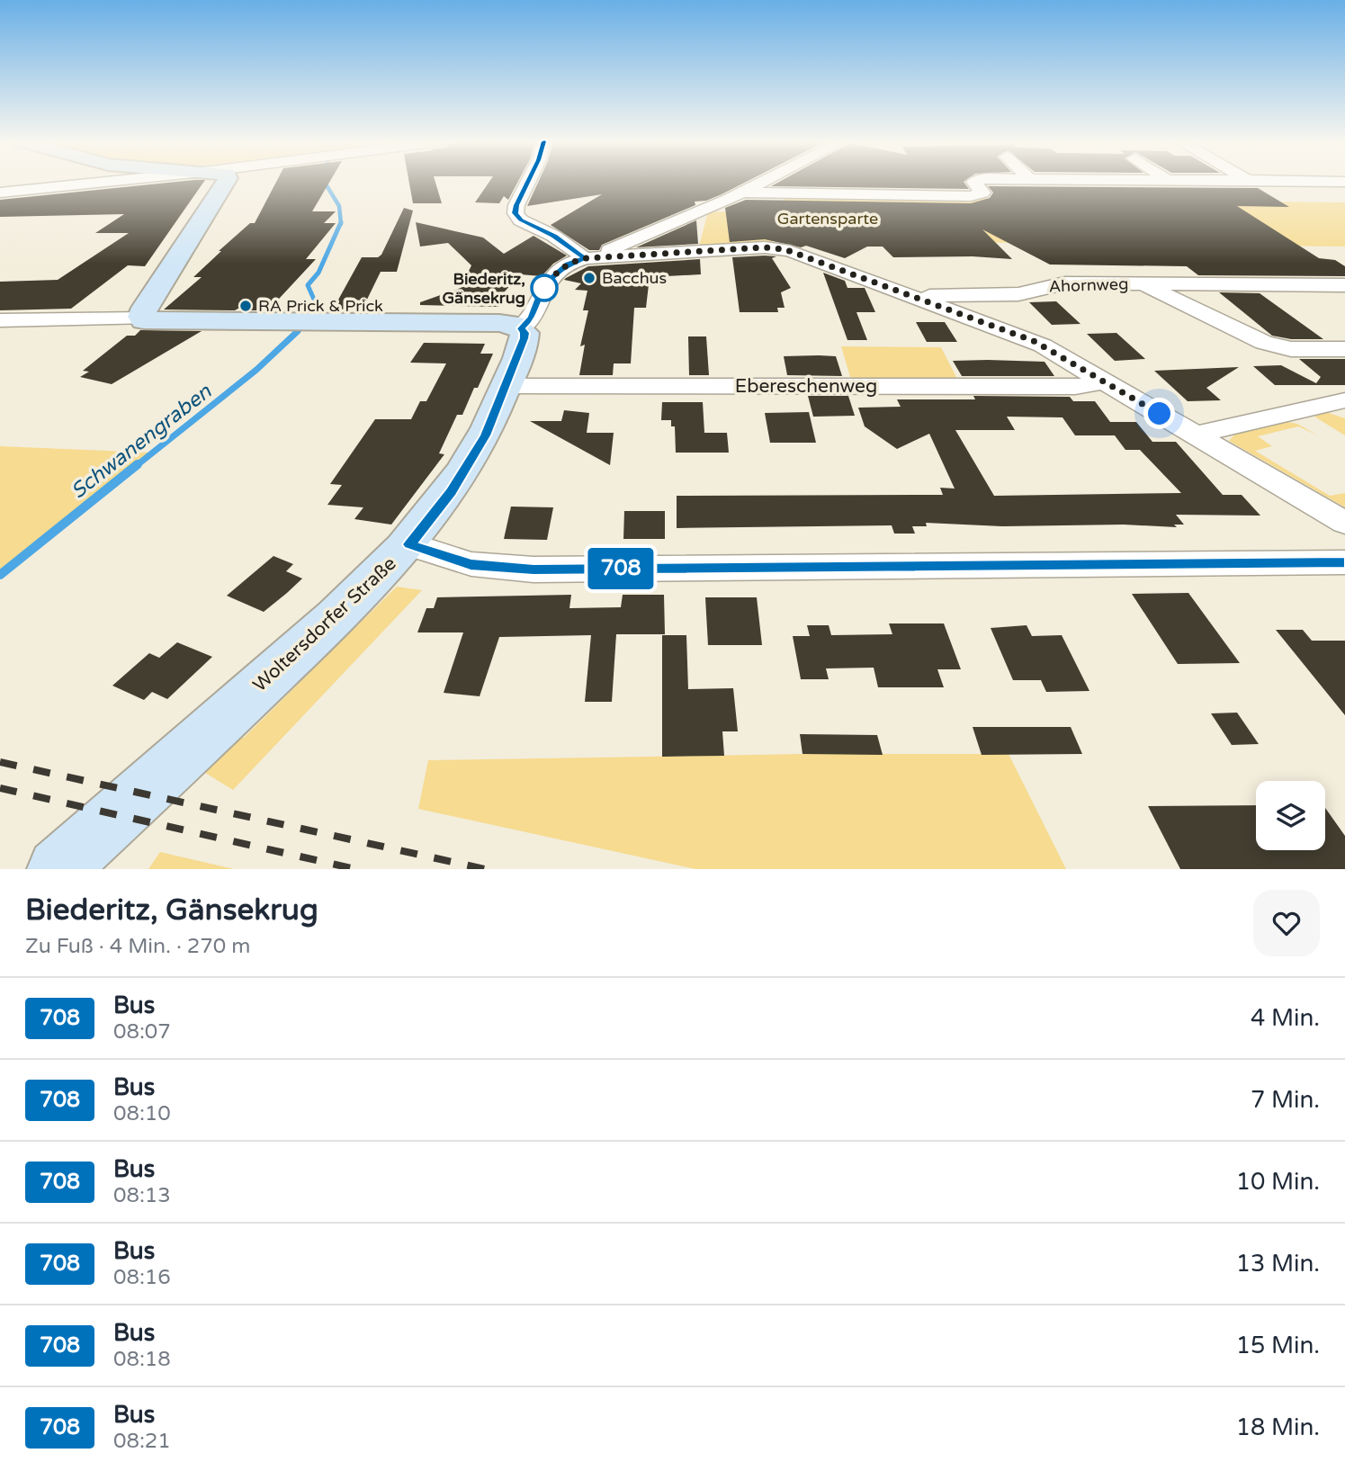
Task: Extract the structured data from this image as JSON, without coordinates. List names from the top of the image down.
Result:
{
  "streets": {
    "street": ["Ahornweg", "Ebereschenweg", "Woltersdorfer Straße"]
  },
  "crossings": [
    ["Ebereschenweg", "Woltersdorfer Straße"]
  ],
  "water": ["Schwanengraben"],
  "parks": ["Gartensparte"],
  "places": ["Bacchus", "Biederitz, Gänsekrug", "RA Prick & Prick"],
  "lines": ["bus line 708"],
  "page": {
    "on_map": "708",
    "heading": ["Biederitz, Gänsekrug", "Zu Fuß · 4 Min. · 270 m"],
    "list": [
      {
        "mark": "708",
        "name": "Bus",
        "note": "08:07",
        "value": "4 Min."
      },
      {
        "mark": "708",
        "name": "Bus",
        "note": "08:10",
        "value": "7 Min."
      },
      {
        "mark": "708",
        "name": "Bus",
        "note": "08:13",
        "value": "10 Min."
      },
      {
        "mark": "708",
        "name": "Bus",
        "note": "08:16",
        "value": "13 Min."
      },
      {
        "mark": "708",
        "name": "Bus",
        "note": "08:18",
        "value": "15 Min."
      },
      {
        "mark": "708",
        "name": "Bus",
        "note": "08:21",
        "value": "18 Min."
      }
    ]
  }
}
